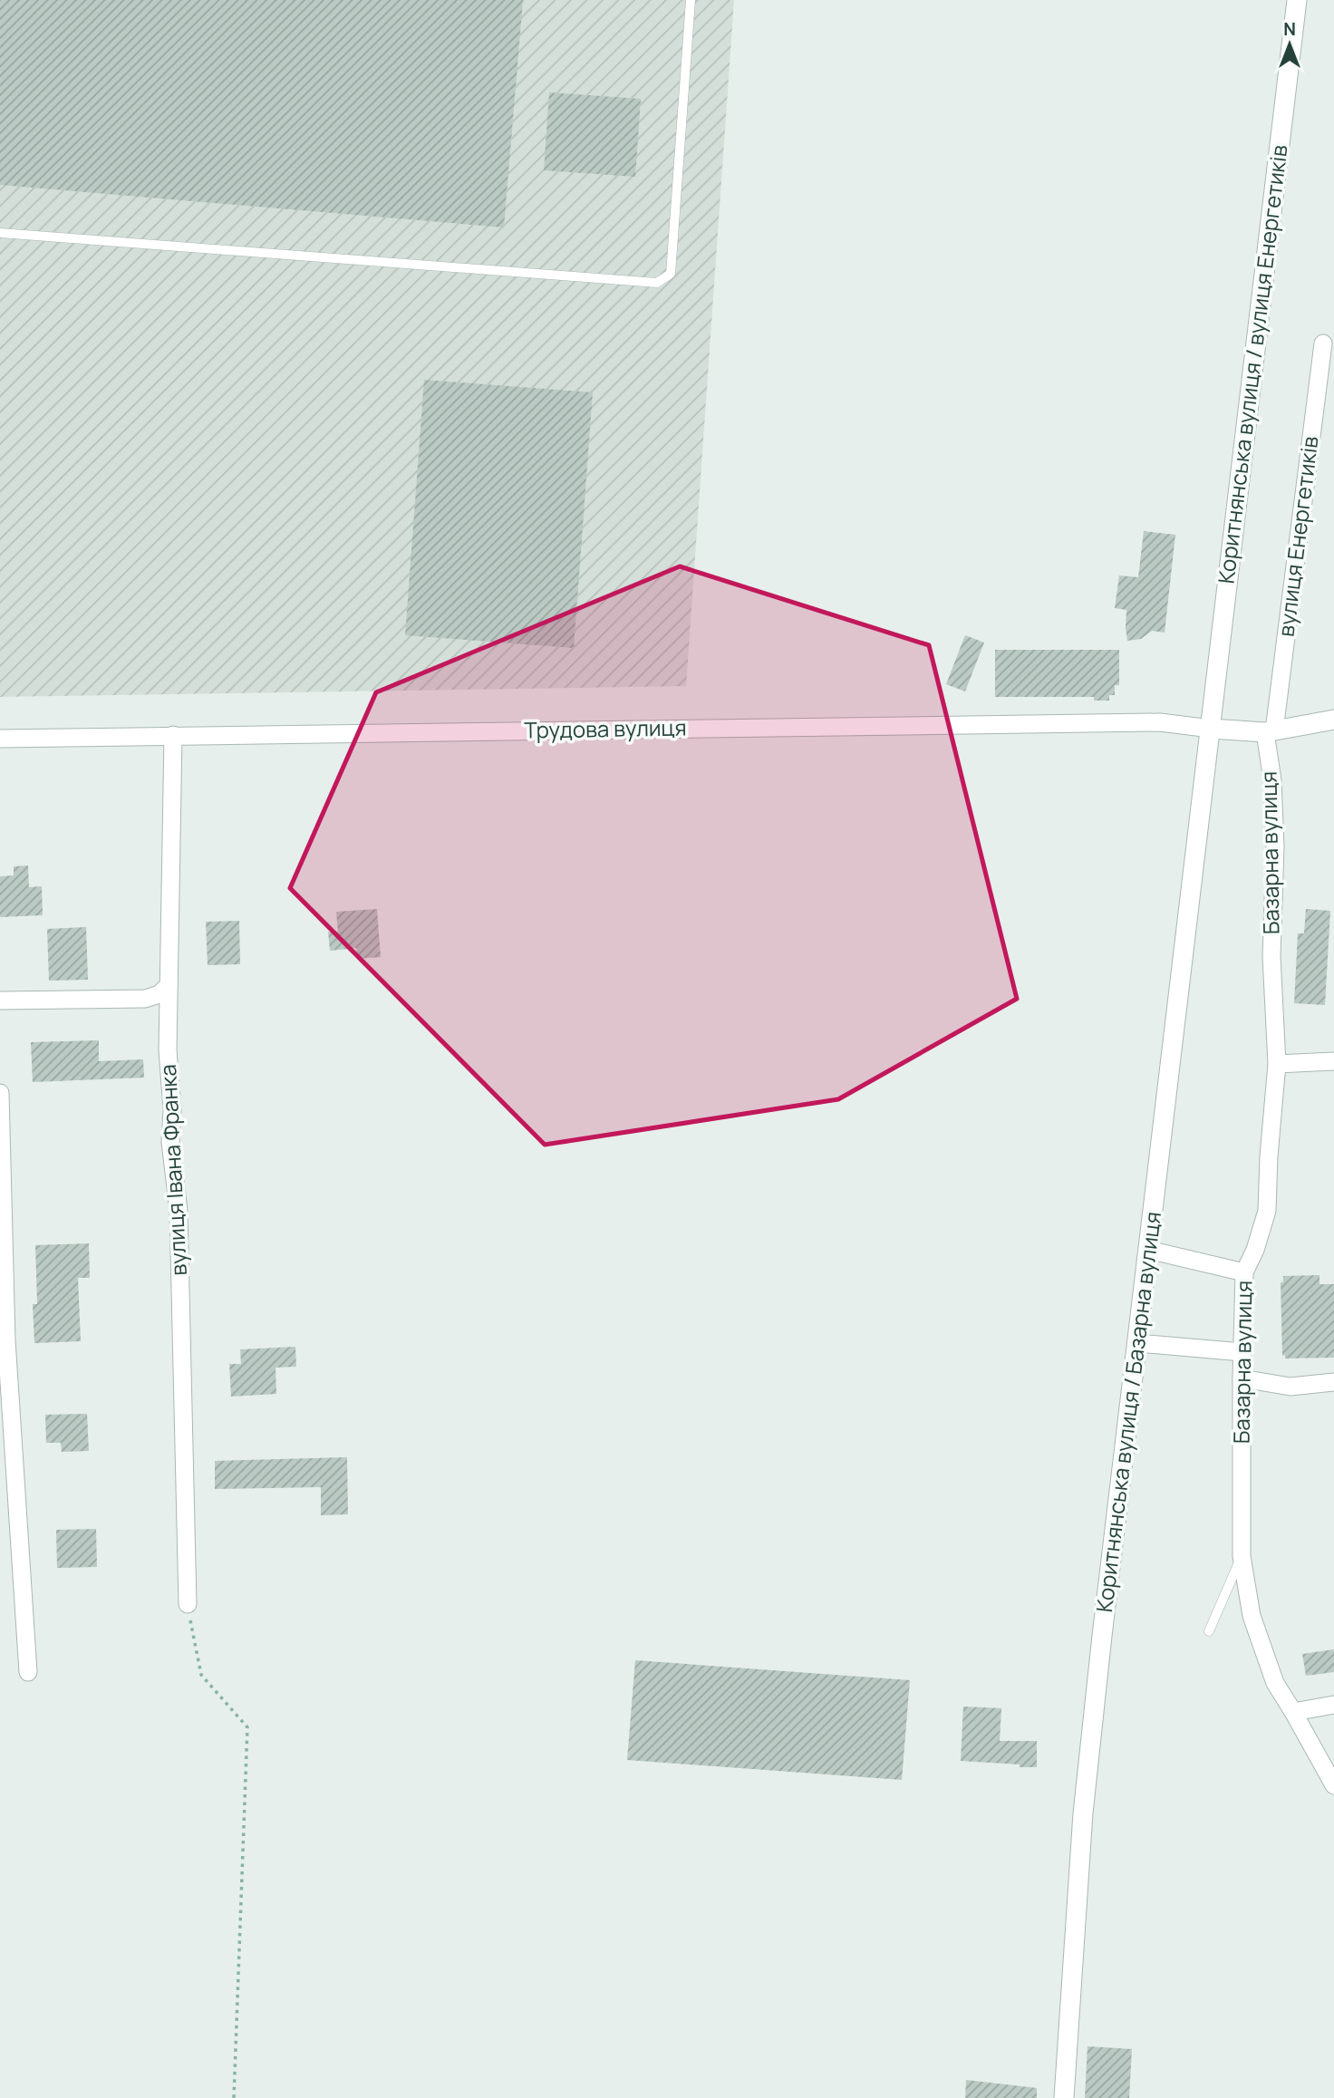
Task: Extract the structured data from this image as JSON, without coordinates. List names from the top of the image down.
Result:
{
  "streets": {
    "street": [
      "Коритнянська вулиця / вулиця Енергетиків",
      "вулиця Енергетиків",
      "Трудова вулиця",
      "Базарна вулиця",
      "вулиця Івана Франка",
      "Коритнянська вулиця / Базарна вулиця"
    ]
  },
  "crossings": [
    ["Коритнянська вулиця / вулиця Енергетиків", "Трудова вулиця"],
    ["Коритнянська вулиця / вулиця Енергетиків", "Коритнянська вулиця / Базарна вулиця"],
    ["вулиця Енергетиків", "Базарна вулиця"],
    ["Трудова вулиця", "вулиця Івана Франка"],
    ["Трудова вулиця", "Коритнянська вулиця / Базарна вулиця"]
  ],
  "north": "top"
}
